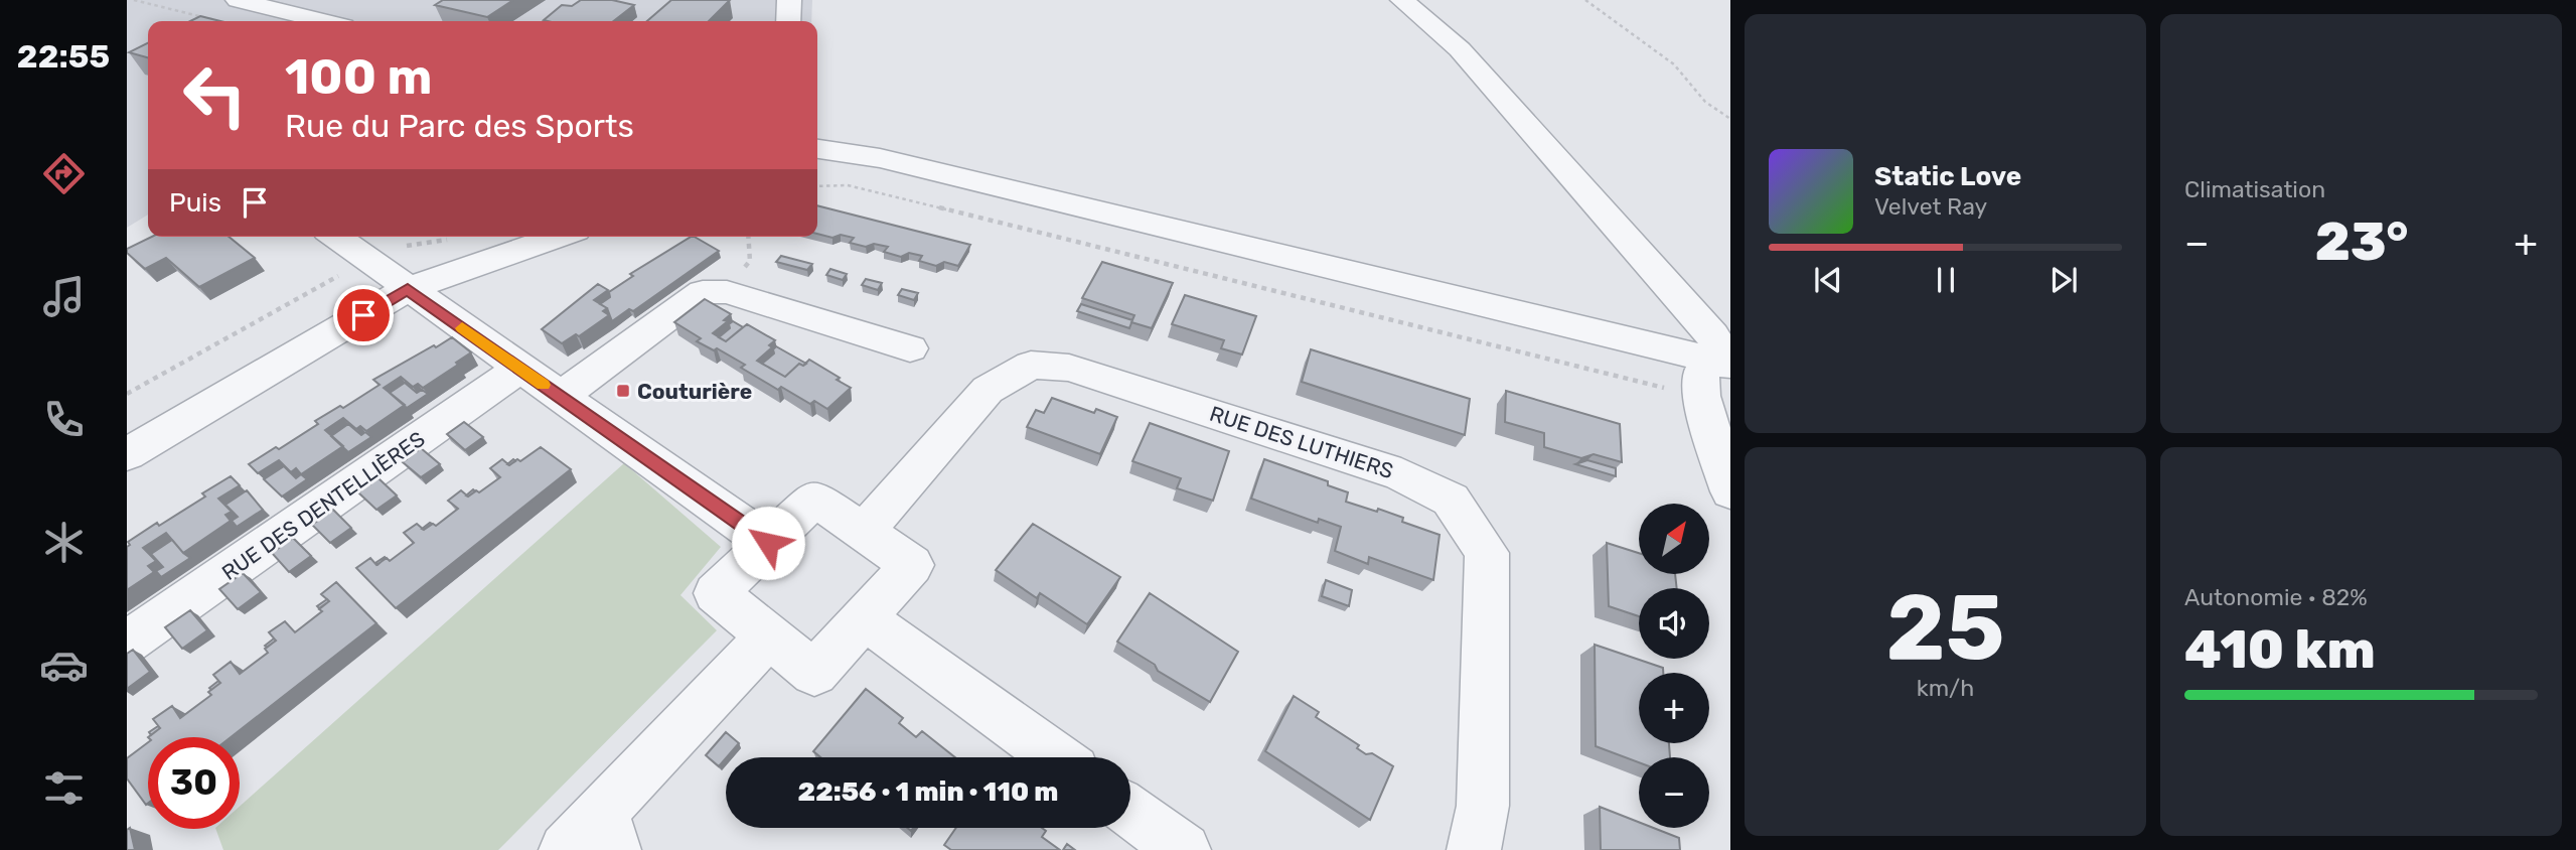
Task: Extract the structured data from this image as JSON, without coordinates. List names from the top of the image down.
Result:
{
  "streets": {
    "street": ["RUE DES LUTHIERS", "RUE DES DENTELLIÈRES"]
  },
  "places": {
    "transit": ["Couturière"]
  },
  "north": "top right",
  "page": {
    "tabs": "22:55",
    "tile": [
      "Climatisation",
      ["25", "km/h"],
      ["Autonomie · 82%", "410 km"]
    ],
    "turn": ["100 m", "Rue du Parc des Sports"],
    "song": ["Static Love", "Velvet Ray"],
    "then": "Puis",
    "heat": ["−", "23°", "+"],
    "map_buttons": ["+", "−"],
    "limit": "30",
    "trip": "22:56 · 1 min · 110 m"
  }
}
